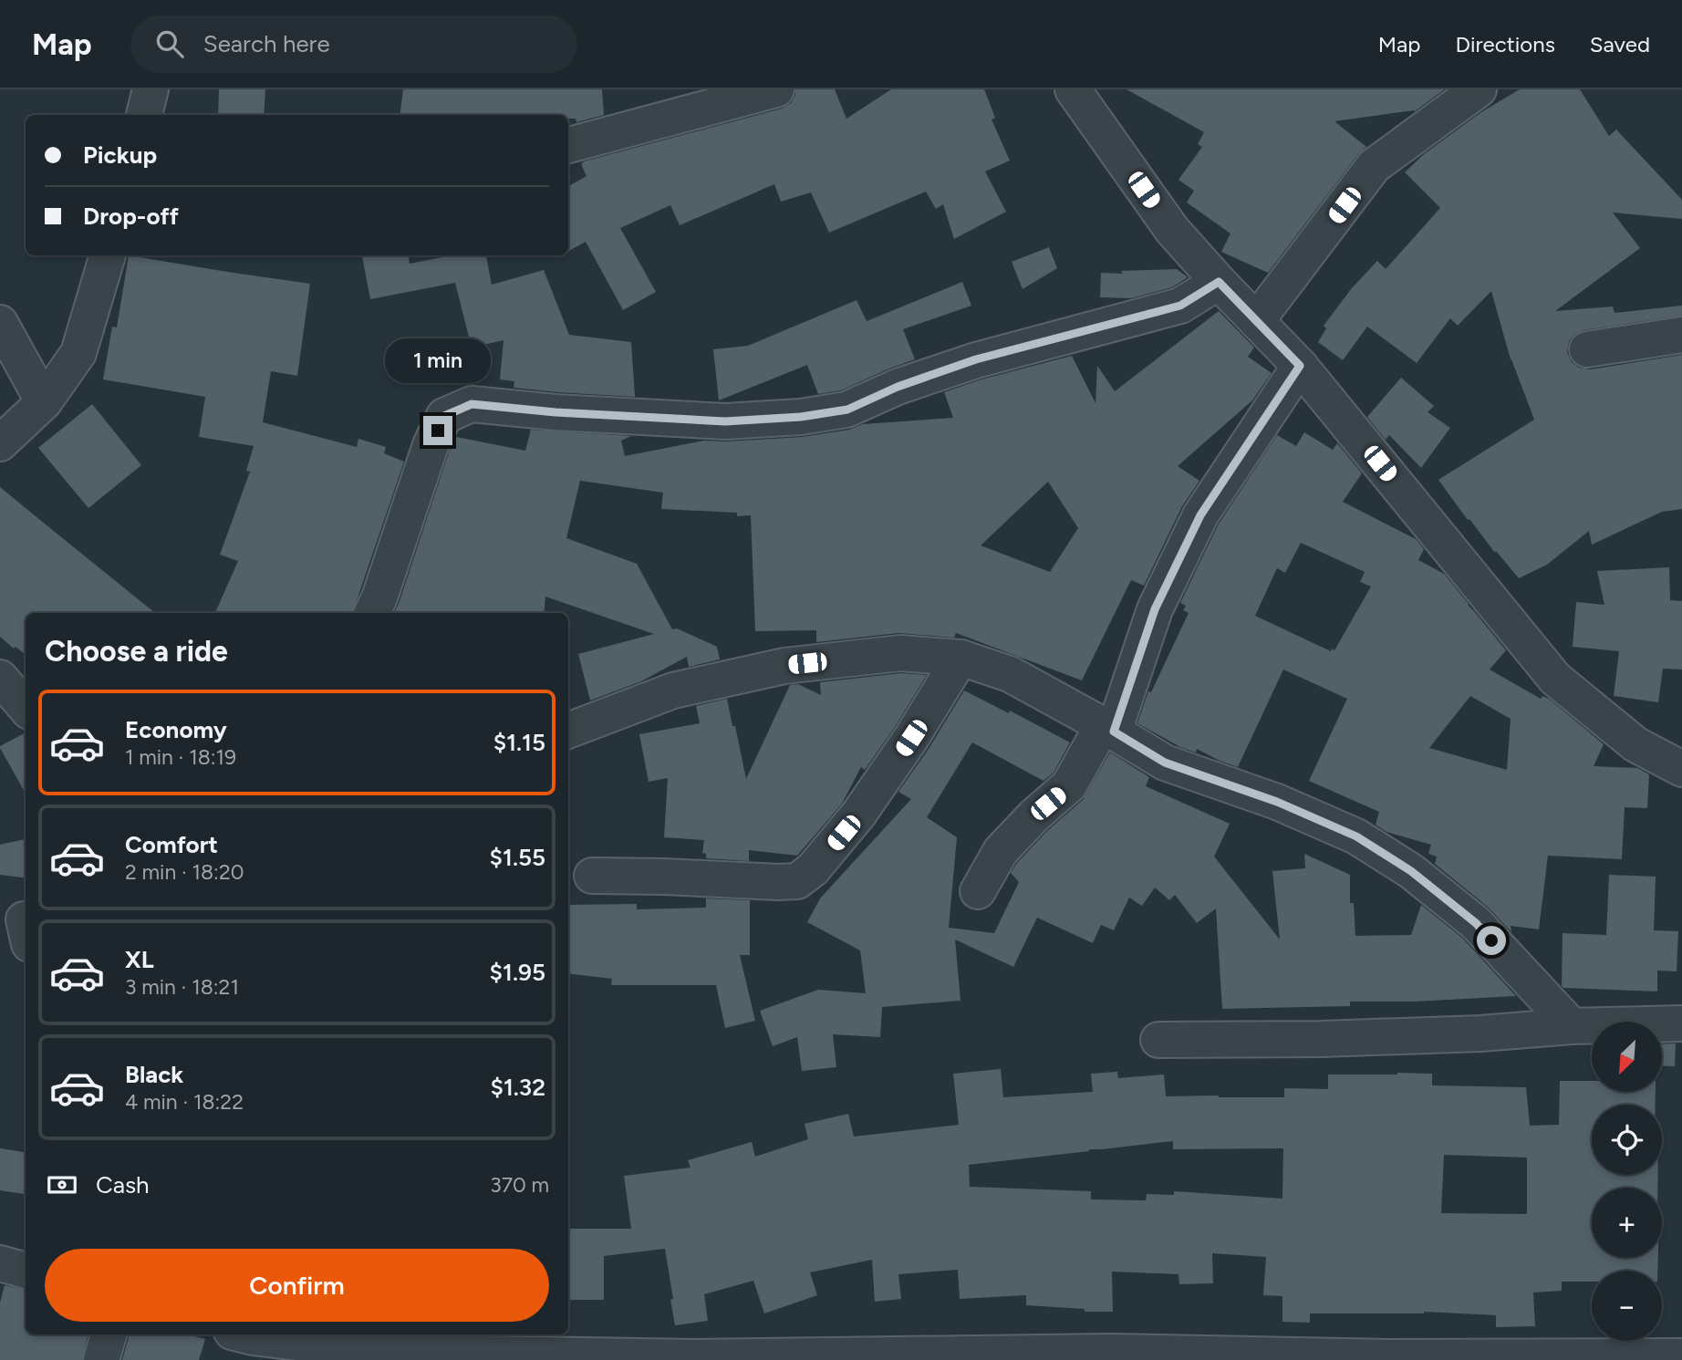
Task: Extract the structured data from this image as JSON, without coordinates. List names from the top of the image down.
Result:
{
  "north": "bottom left",
  "page": {
    "header": "Map",
    "search": "Search here",
    "nav": ["Map", "Directions", "Saved"],
    "banner": ["Pickup", "Drop-off"],
    "bubble": "1 min",
    "heading": "Choose a ride",
    "list": [
      {
        "name": "Economy",
        "note": "1 min · 18:19",
        "value": "$1.15"
      },
      {
        "name": "Comfort",
        "note": "2 min · 18:20",
        "value": "$1.55"
      },
      {
        "name": "XL",
        "note": "3 min · 18:21",
        "value": "$1.95"
      },
      {
        "name": "Black",
        "note": "4 min · 18:22",
        "value": "$1.32"
      }
    ],
    "map_buttons": ["+", "−"],
    "pay": ["Cash", "370 m"],
    "buttons": "Confirm"
  }
}
